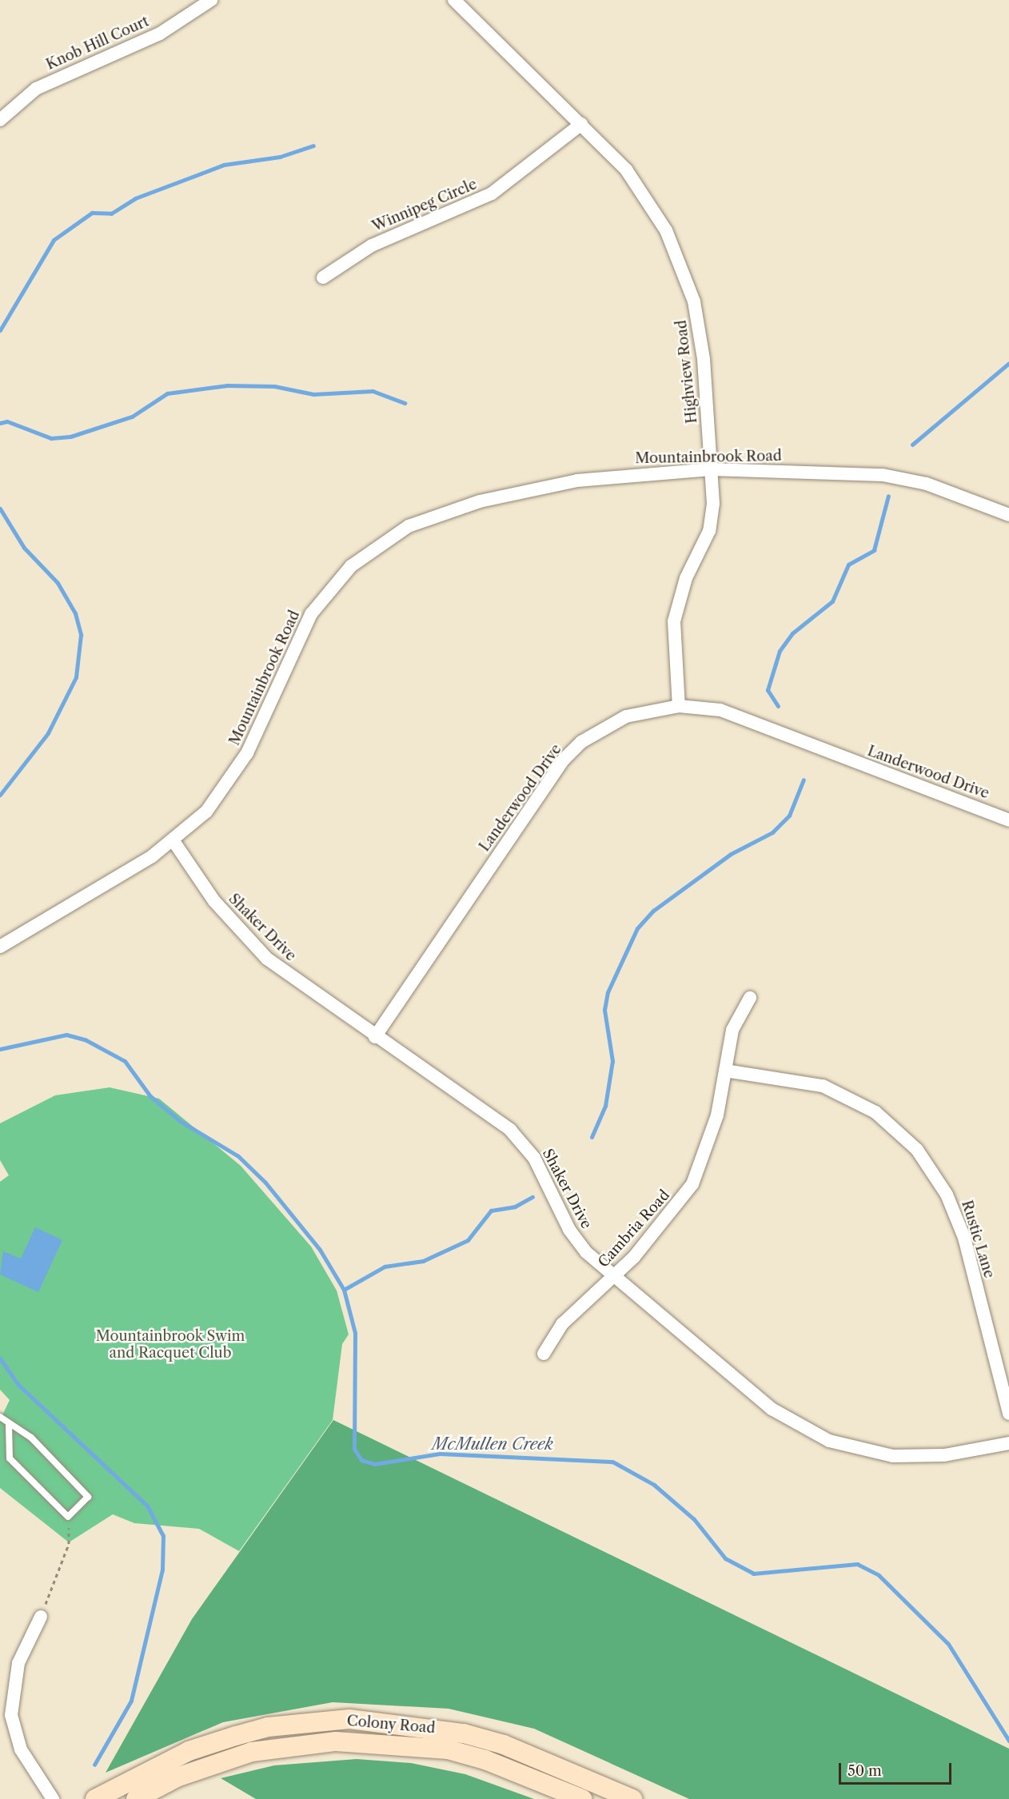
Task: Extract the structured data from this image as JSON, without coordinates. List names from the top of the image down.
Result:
{
  "streets": {
    "main road": ["Colony Road"],
    "street": [
      "Knob Hill Court",
      "Winnipeg Circle",
      "Highview Road",
      "Mountainbrook Road",
      "Landerwood Drive",
      "Shaker Drive",
      "Cambria Road",
      "Rustic Lane"
    ]
  },
  "crossings": [
    ["Winnipeg Circle", "Highview Road"],
    ["Highview Road", "Mountainbrook Road"],
    ["Highview Road", "Landerwood Drive"],
    ["Mountainbrook Road", "Shaker Drive"],
    ["Landerwood Drive", "Shaker Drive"],
    ["Shaker Drive", "Cambria Road"],
    ["Cambria Road", "Rustic Lane"]
  ],
  "water": ["McMullen Creek"],
  "parks": ["Mountainbrook Swim and Racquet Club"],
  "scale_bar": "50 m"
}
